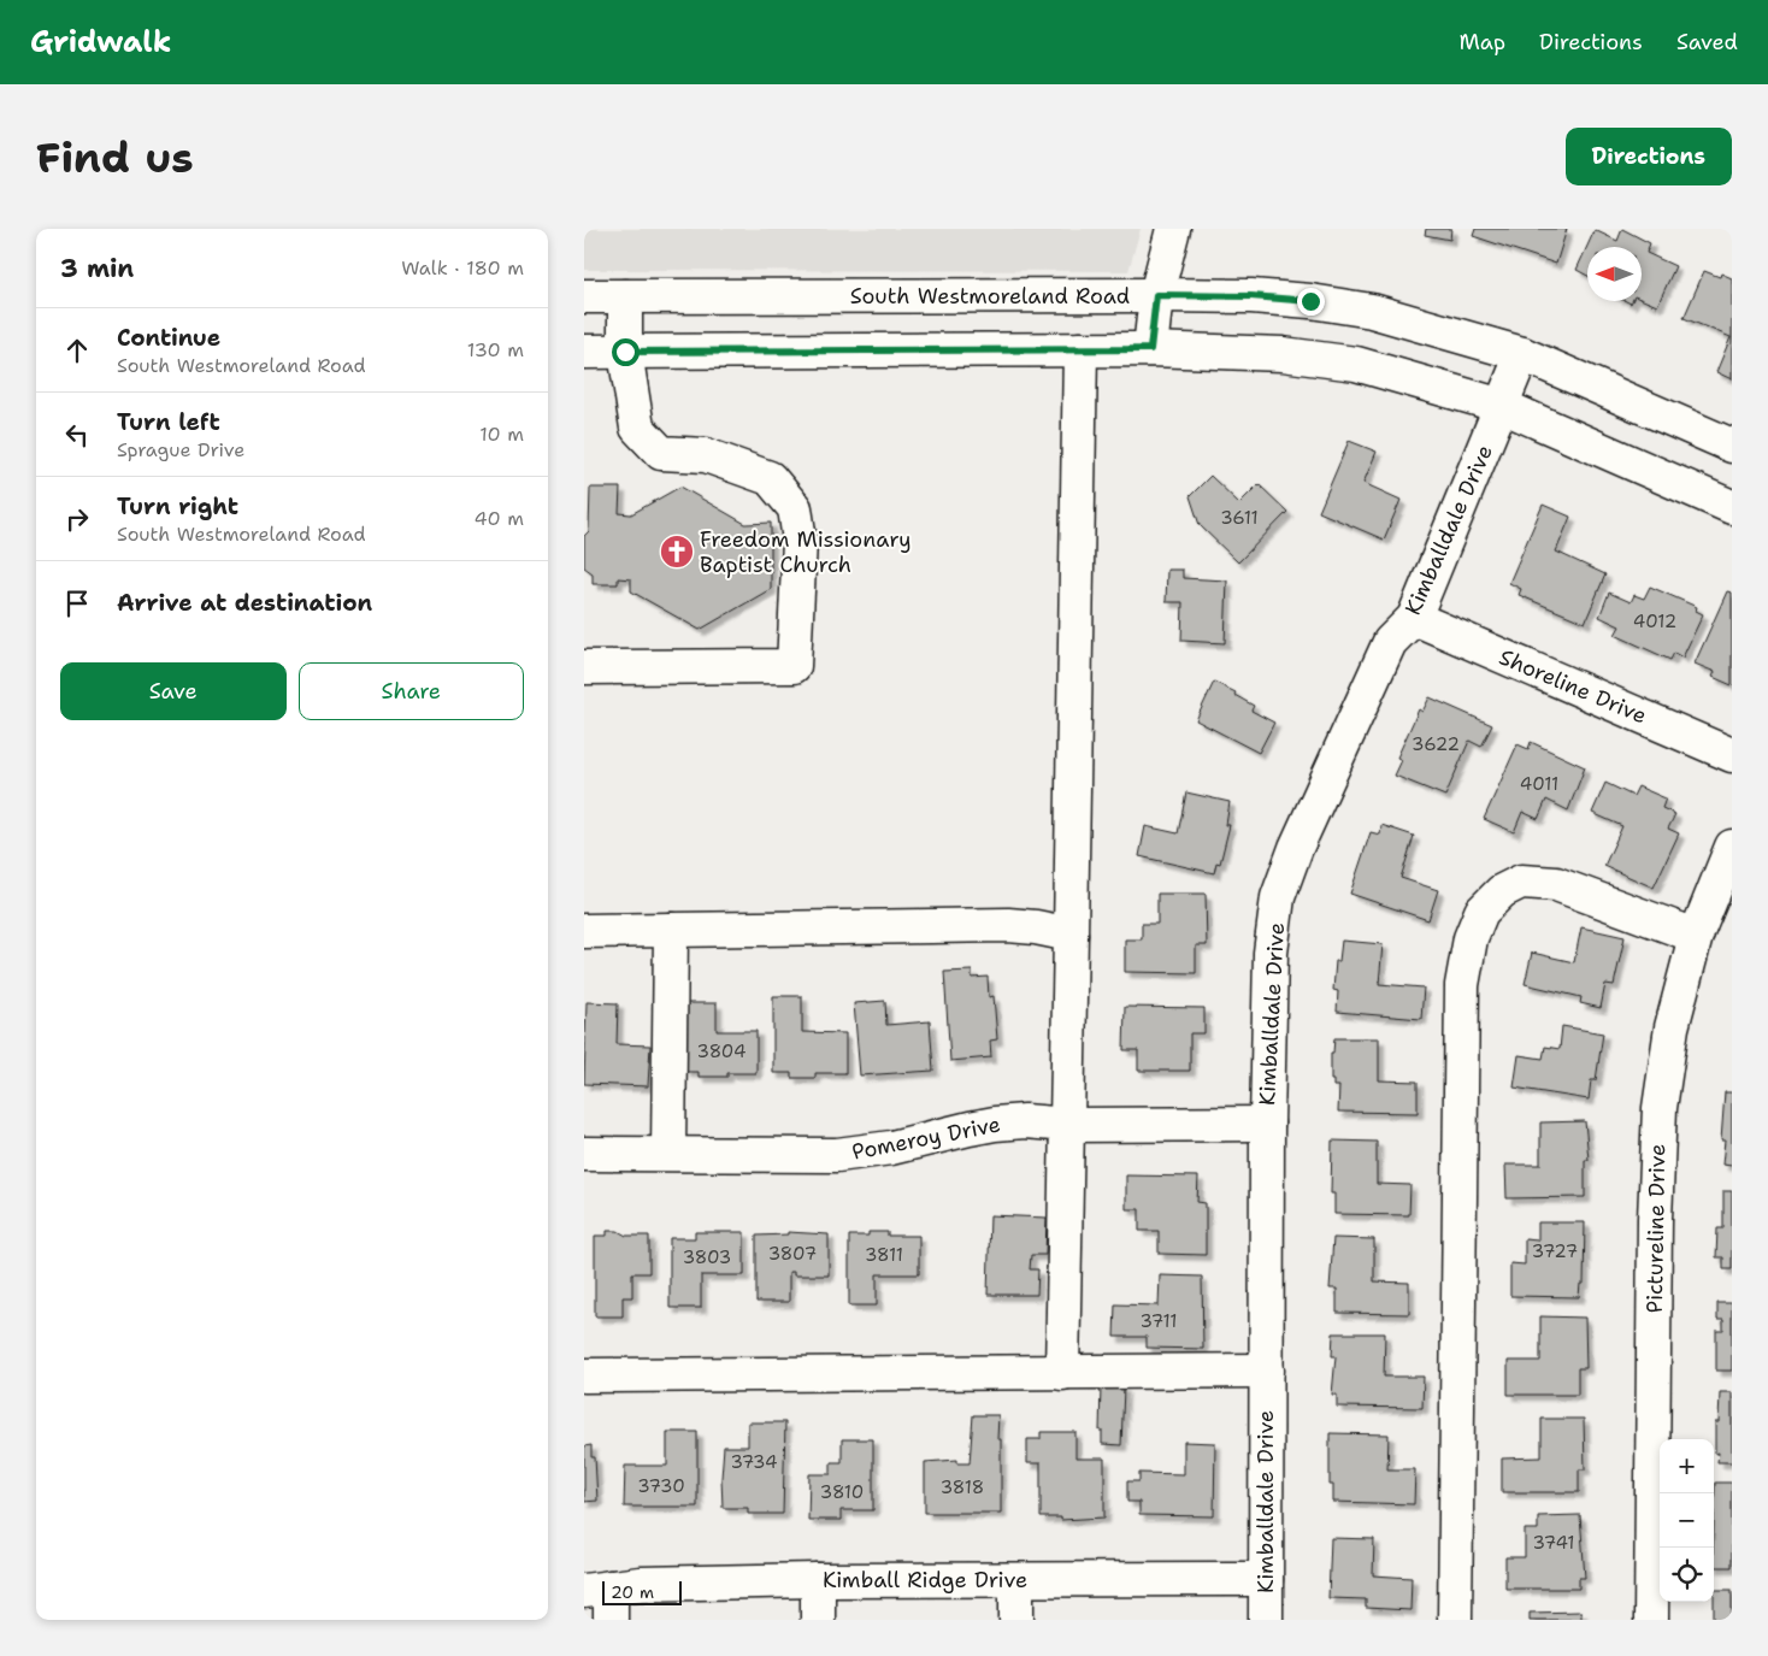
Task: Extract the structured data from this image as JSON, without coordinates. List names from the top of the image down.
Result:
{
  "streets": {
    "street": [
      "South Westmoreland Road",
      "Kimballdale Drive",
      "Shoreline Drive",
      "Pomeroy Drive",
      "Pictureline Drive",
      "Kimball Ridge Drive"
    ]
  },
  "crossings": [
    ["South Westmoreland Road", "Kimballdale Drive"],
    ["Kimballdale Drive", "Shoreline Drive"],
    ["Kimballdale Drive", "Pomeroy Drive"],
    ["Kimballdale Drive", "Kimball Ridge Drive"]
  ],
  "places": {
    "church": ["Freedom Missionary Baptist Church"]
  },
  "house_numbers": [
    "3611",
    "4012",
    "3622",
    "4011",
    "3804",
    "3727",
    "3807",
    "3811",
    "3803",
    "3711",
    "3734",
    "3730",
    "3818",
    "3810",
    "3741"
  ],
  "scale_bar": "20 m",
  "north": "left",
  "page": {
    "header": "Gridwalk",
    "nav": ["Map", "Directions", "Saved"],
    "buttons": [
      "Directions",
      ["Save", "Share"]
    ],
    "title": "Find us",
    "heading": ["3 min", "Walk · 180 m"],
    "list": [
      ["Continue", "South Westmoreland Road", "130 m"],
      ["Turn left", "Sprague Drive", "10 m"],
      ["Turn right", "South Westmoreland Road", "40 m"],
      "Arrive at destination"
    ],
    "map_buttons": ["+", "−"],
    "scale": "20 m"
  }
}
